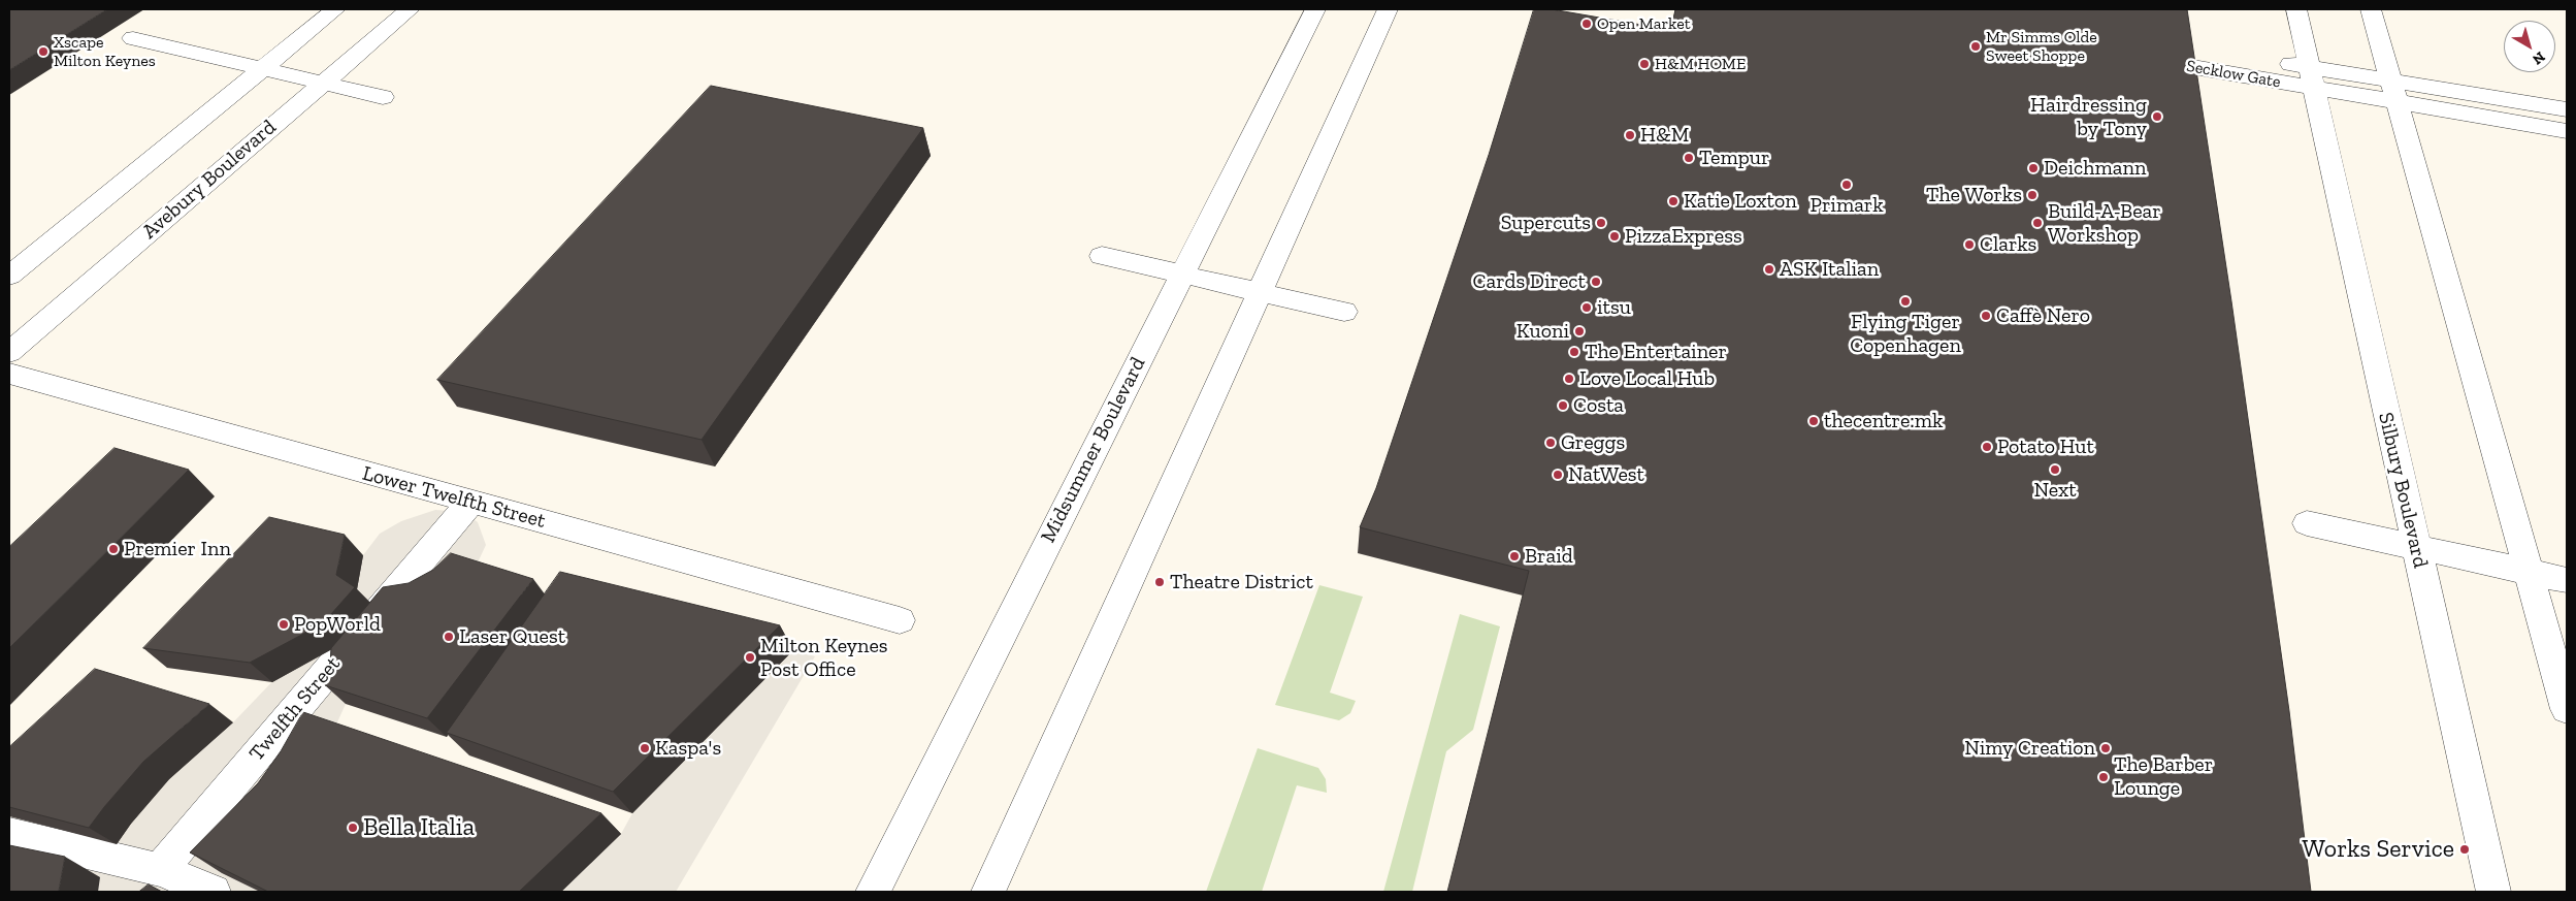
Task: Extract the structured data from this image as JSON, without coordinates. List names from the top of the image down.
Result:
{
  "streets": {
    "street": [
      "Secklow Gate",
      "Avebury Boulevard",
      "Midsummer Boulevard",
      "Silbury Boulevard",
      "Lower Twelfth Street",
      "Twelfth Street"
    ]
  },
  "crossings": [
    ["Secklow Gate", "Silbury Boulevard"],
    ["Lower Twelfth Street", "Twelfth Street"]
  ],
  "places": [
    "Open Market",
    "Mr Simms Olde Sweet Shoppe",
    "Xscape Milton Keynes",
    "H&M HOME",
    "Hairdressing by Tony",
    "H&M",
    "Tempur",
    "Deichmann",
    "Primark",
    "The Works",
    "Katie Loxton",
    "Supercuts",
    "Build-A-Bear Workshop",
    "PizzaExpress",
    "Clarks",
    "ASK Italian",
    "Cards Direct",
    "Flying Tiger Copenhagen",
    "itsu",
    "Caffè Nero",
    "Kuoni",
    "The Entertainer",
    "Love Local Hub",
    "Costa",
    "thecentre:mk",
    "Greggs",
    "Potato Hut",
    "Next",
    "NatWest",
    "Premier Inn",
    "Braid",
    "Theatre District",
    "PopWorld",
    "Laser Quest",
    "Milton Keynes Post Office",
    "Kaspa's",
    "Nimy Creation",
    "The Barber Lounge",
    "Bella Italia",
    "Works Service"
  ],
  "north": "bottom right"
}
